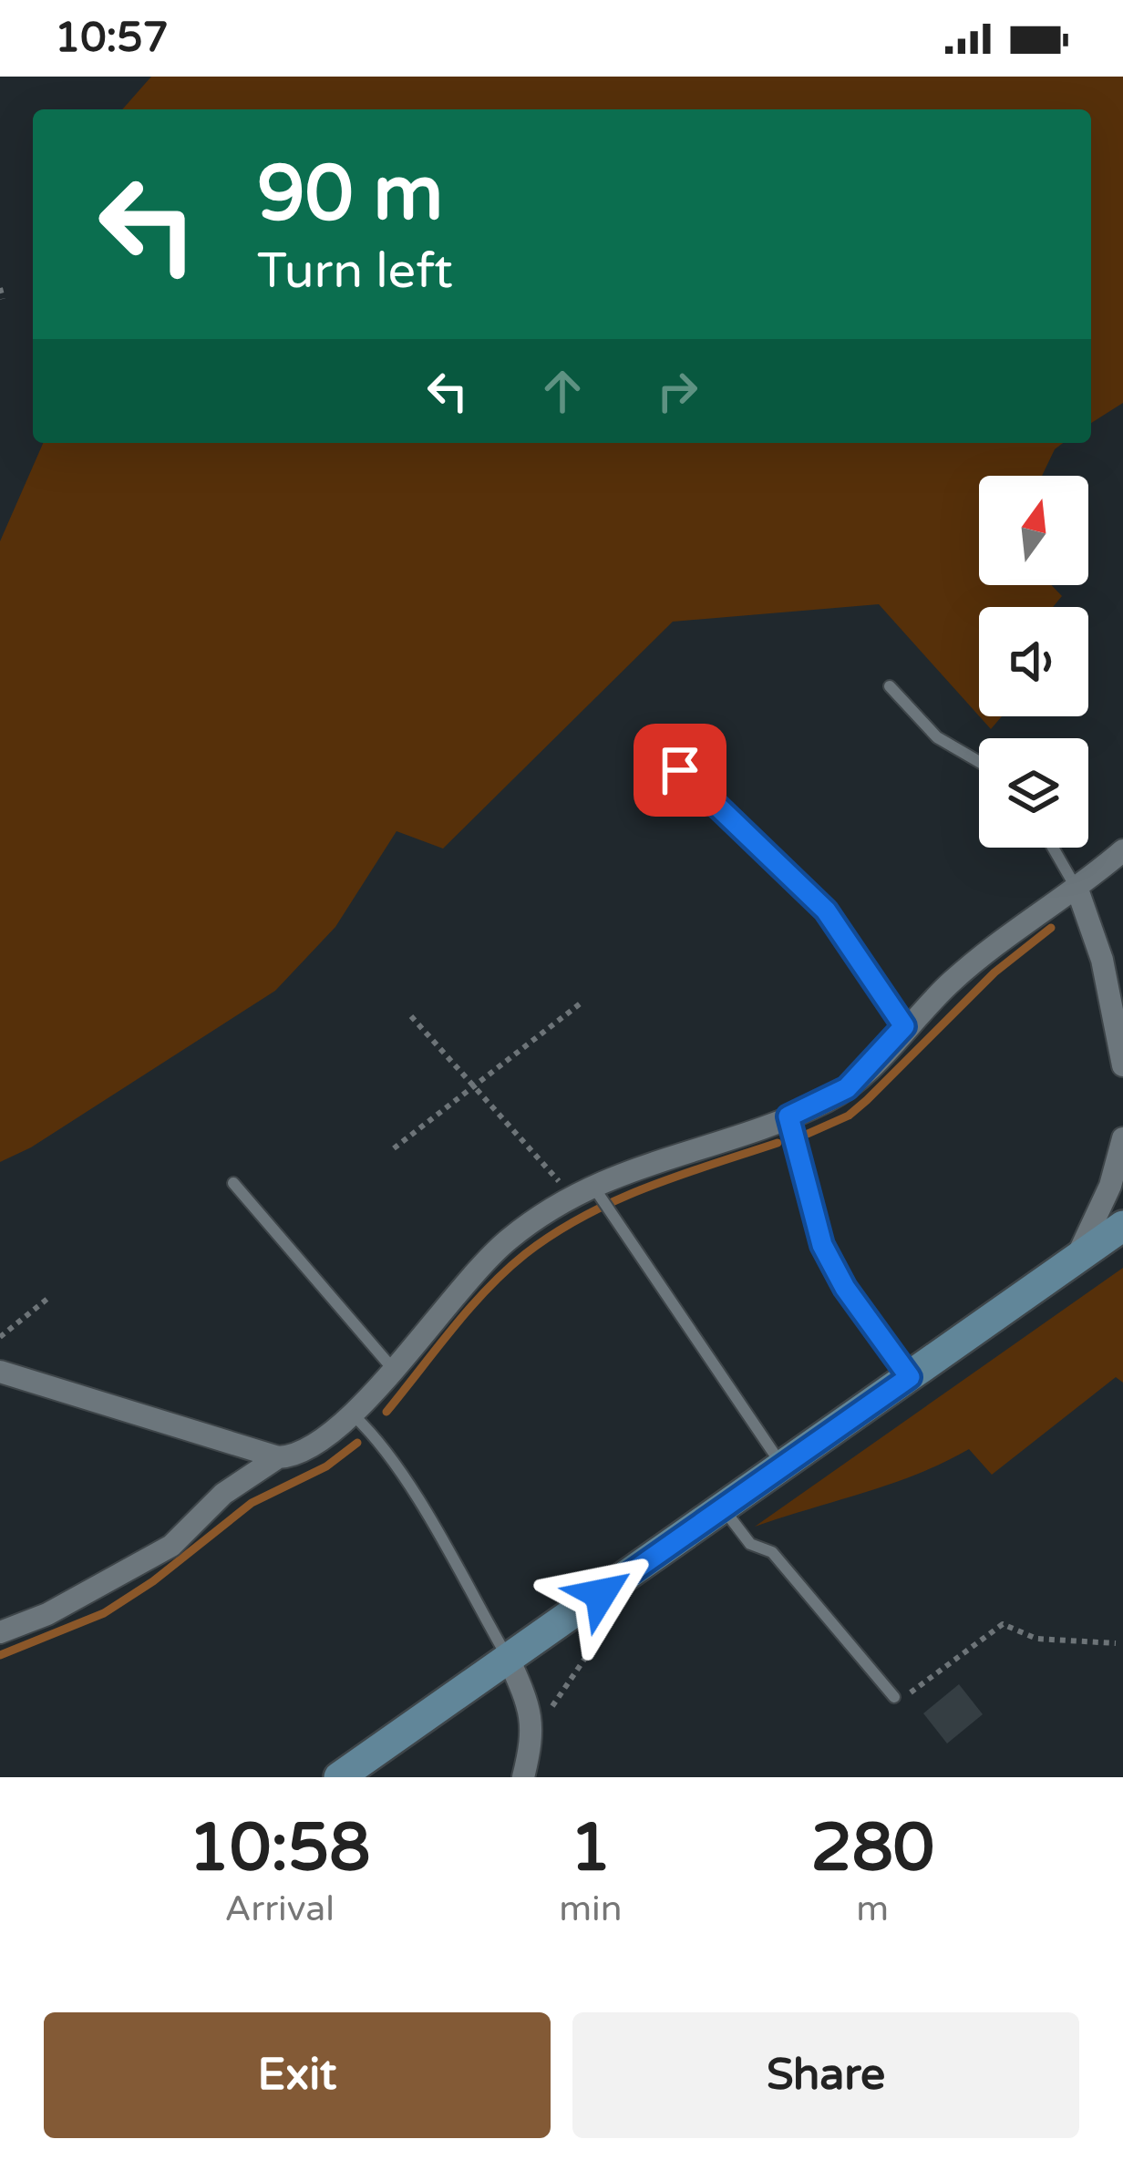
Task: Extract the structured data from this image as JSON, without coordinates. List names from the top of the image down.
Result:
{
  "north": "top",
  "page": {
    "status": "10:57",
    "turn": ["90 m", "Turn left"],
    "eta": [
      "10:58",
      "Arrival",
      "1",
      "min",
      "280",
      "m"
    ],
    "buttons": ["Exit", "Share"]
  }
}
